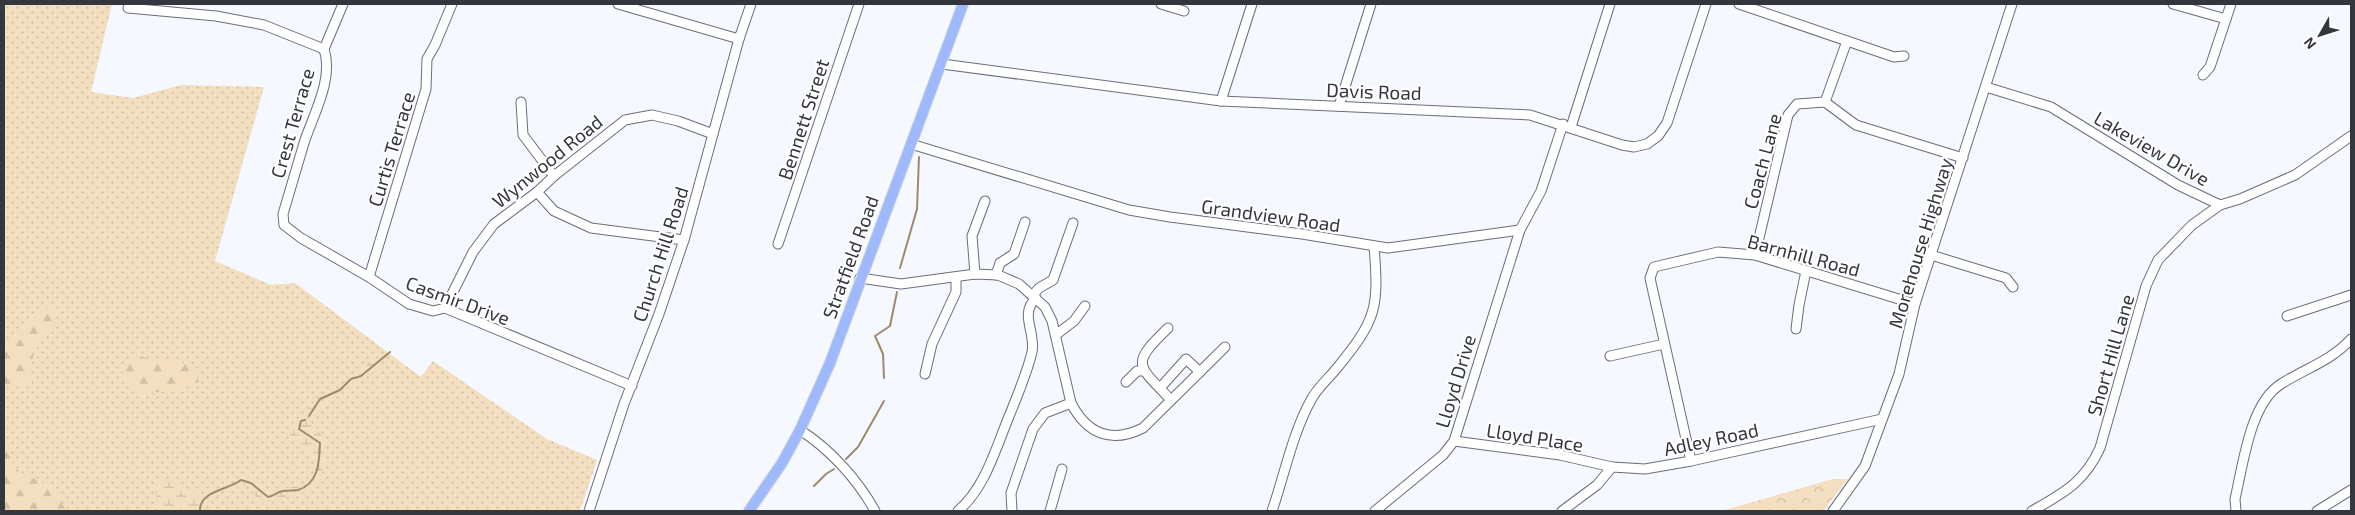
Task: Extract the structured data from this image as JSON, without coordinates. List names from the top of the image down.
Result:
{
  "streets": {
    "main road": ["Stratfield Road"],
    "street": [
      "Davis Road",
      "Bennett Street",
      "Crest Terrace",
      "Lakeview Drive",
      "Curtis Terrace",
      "Wynwood Road",
      "Coach Lane",
      "Grandview Road",
      "Morehouse Highway",
      "Church Hill Road",
      "Barnhill Road",
      "Casmir Drive",
      "Short Hill Lane",
      "Lloyd Drive",
      "Lloyd Place",
      "Adley Road"
    ]
  },
  "crossings": [
    ["Davis Road", "Stratfield Road"],
    ["Crest Terrace", "Casmir Drive"],
    ["Lakeview Drive", "Morehouse Highway"],
    ["Lakeview Drive", "Short Hill Lane"],
    ["Curtis Terrace", "Casmir Drive"],
    ["Wynwood Road", "Church Hill Road"],
    ["Wynwood Road", "Casmir Drive"],
    ["Coach Lane", "Barnhill Road"],
    ["Grandview Road", "Stratfield Road"],
    ["Grandview Road", "Lloyd Drive"],
    ["Morehouse Highway", "Barnhill Road"],
    ["Morehouse Highway", "Adley Road"],
    ["Church Hill Road", "Casmir Drive"],
    ["Lloyd Drive", "Lloyd Place"],
    ["Lloyd Place", "Adley Road"]
  ],
  "north": "bottom left"
}
